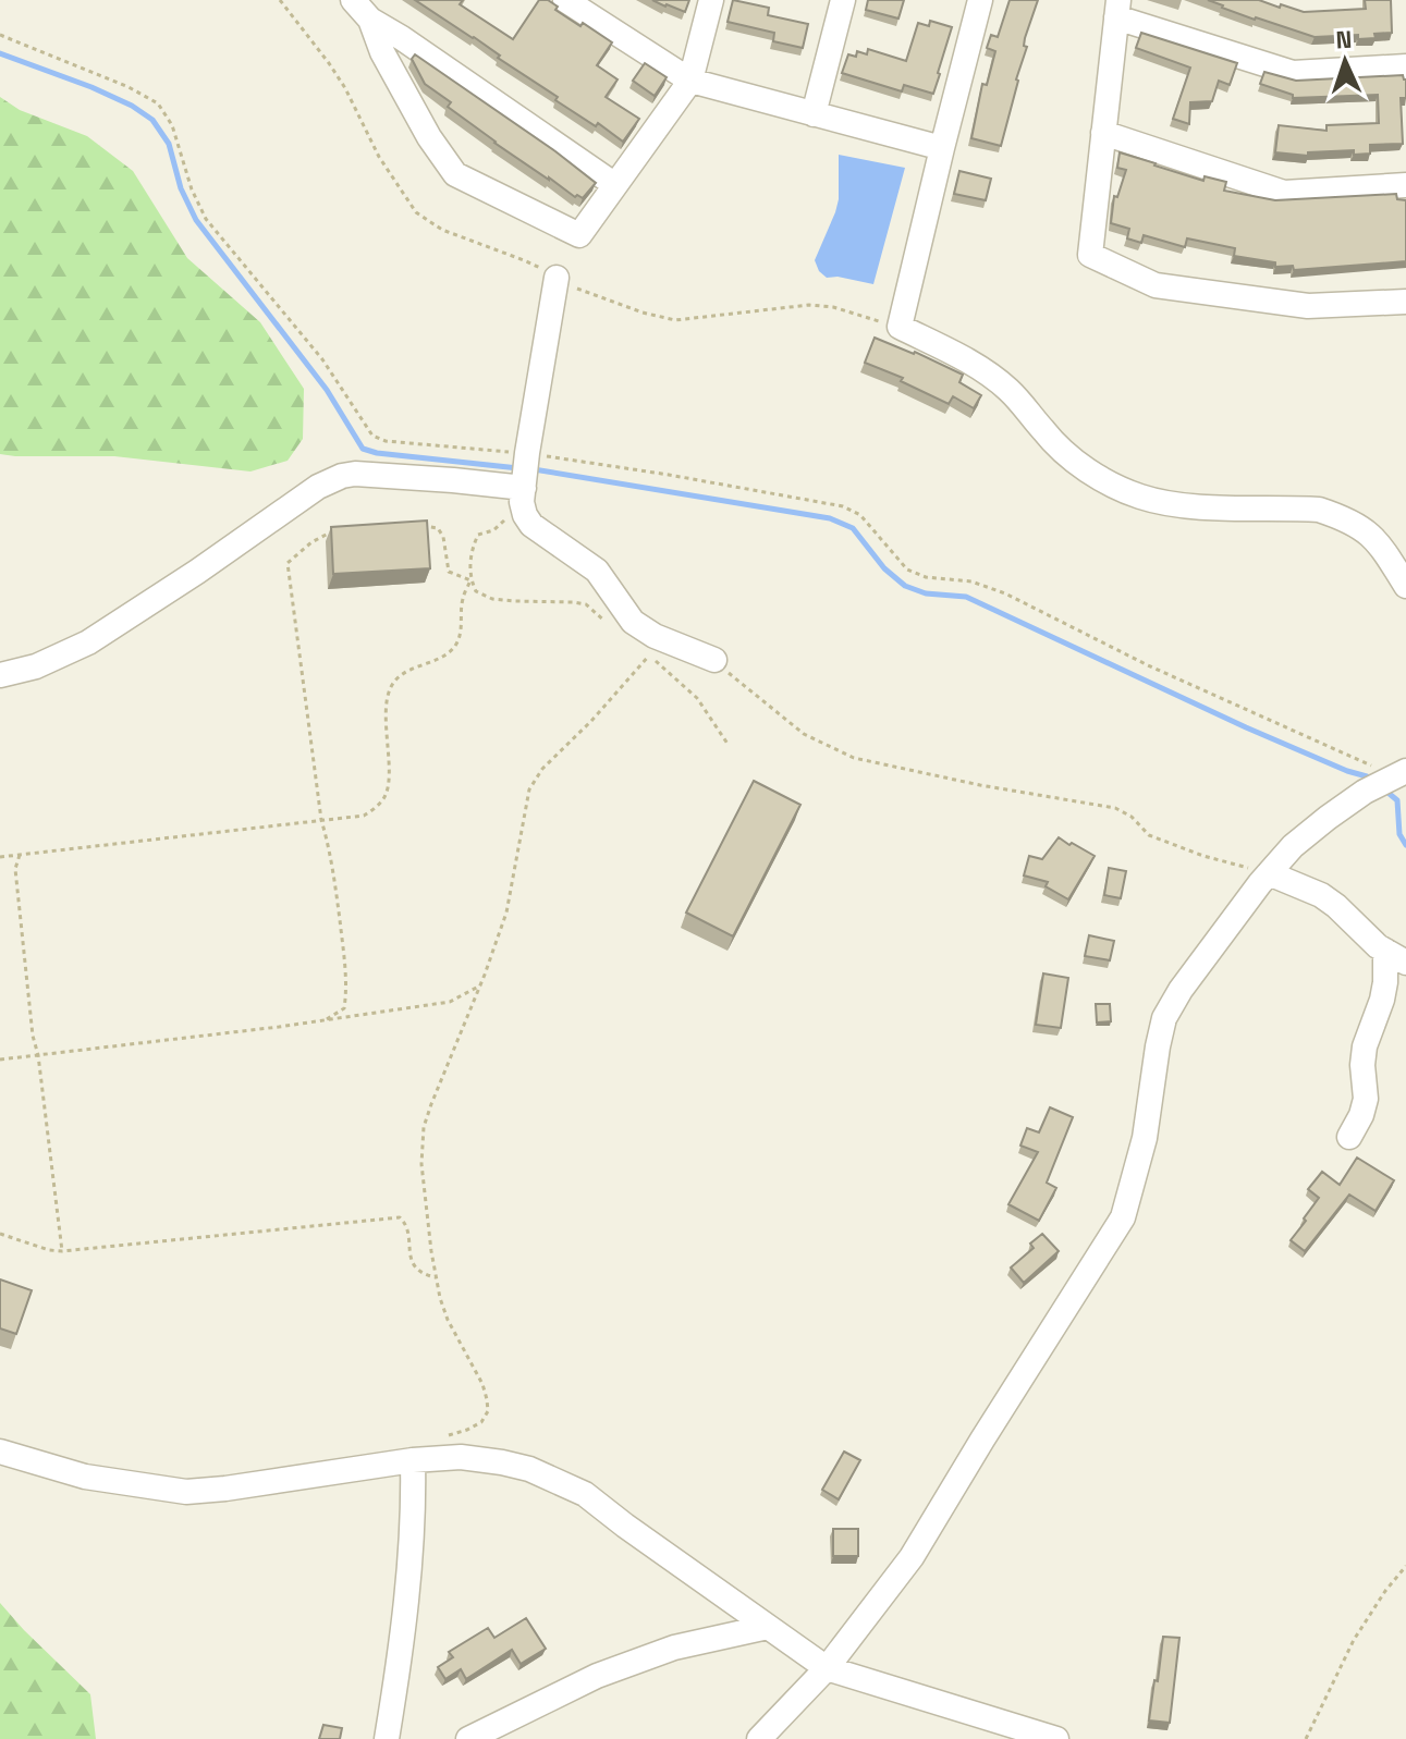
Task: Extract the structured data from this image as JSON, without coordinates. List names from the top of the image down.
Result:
{
  "north": "top"
}
